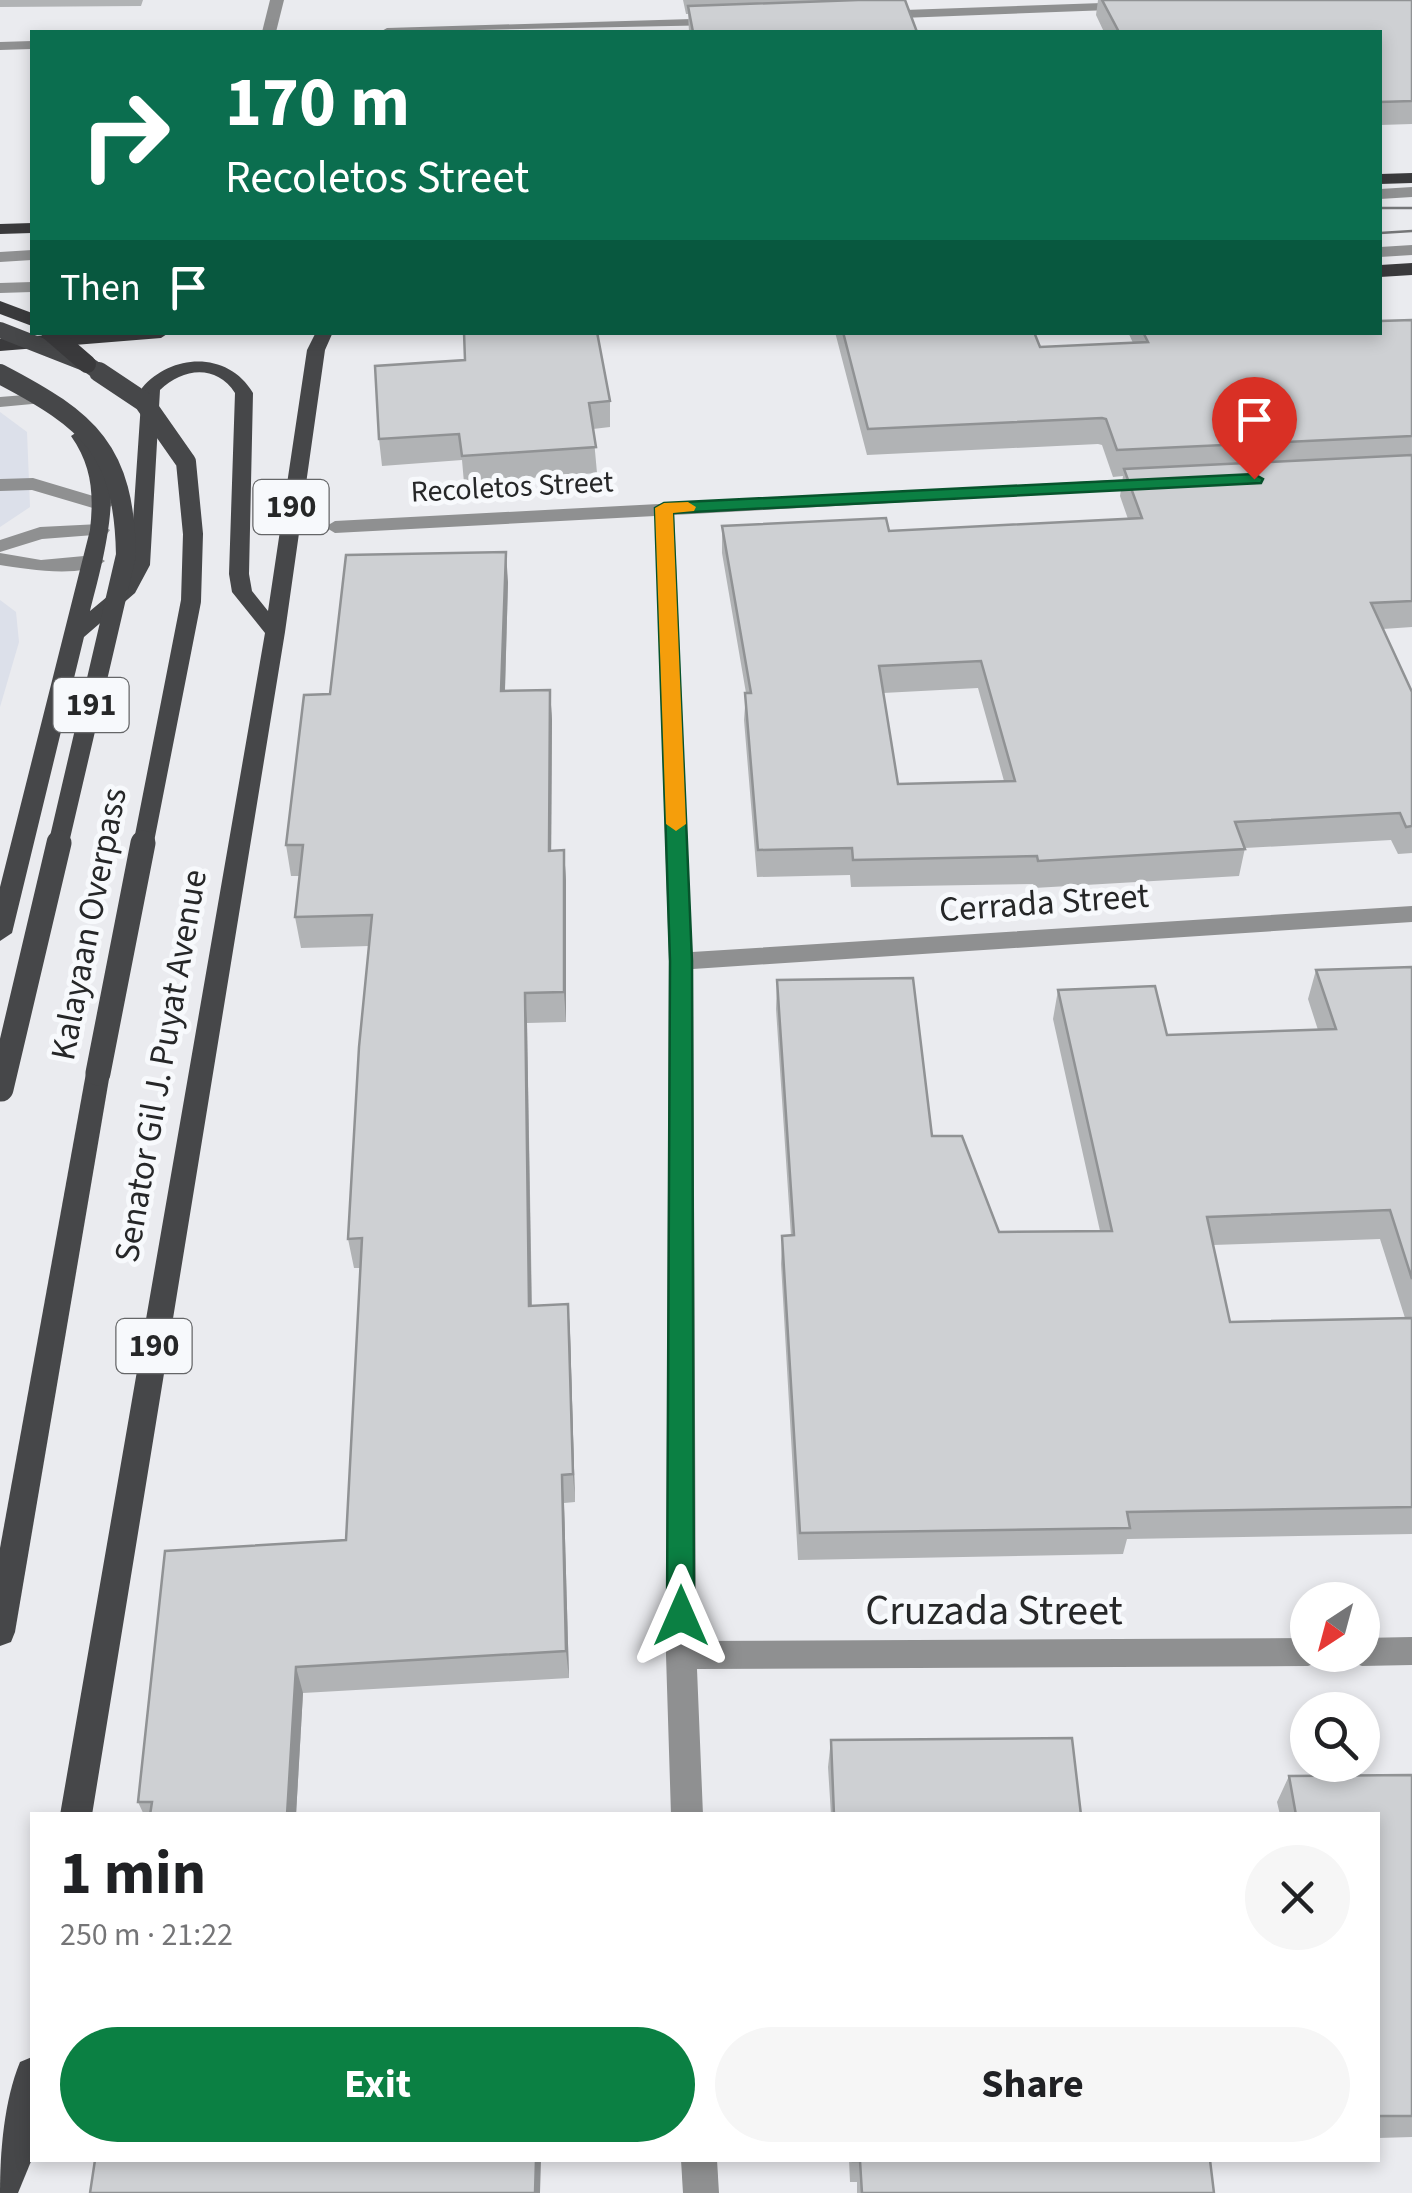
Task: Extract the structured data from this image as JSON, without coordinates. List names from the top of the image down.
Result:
{
  "streets": {
    "main road": [
      "190",
      "191",
      "Kalayaan Overpass",
      "Senator Gil J. Puyat Avenue"
    ],
    "street": ["Recoletos Street", "Cerrada Street", "Cruzada Street"]
  },
  "north": "bottom left",
  "page": {
    "turn": ["170 m", "Recoletos Street"],
    "then": "Then",
    "heading": ["1 min", "250 m · 21:22"],
    "buttons": ["Exit", "Share"]
  }
}
